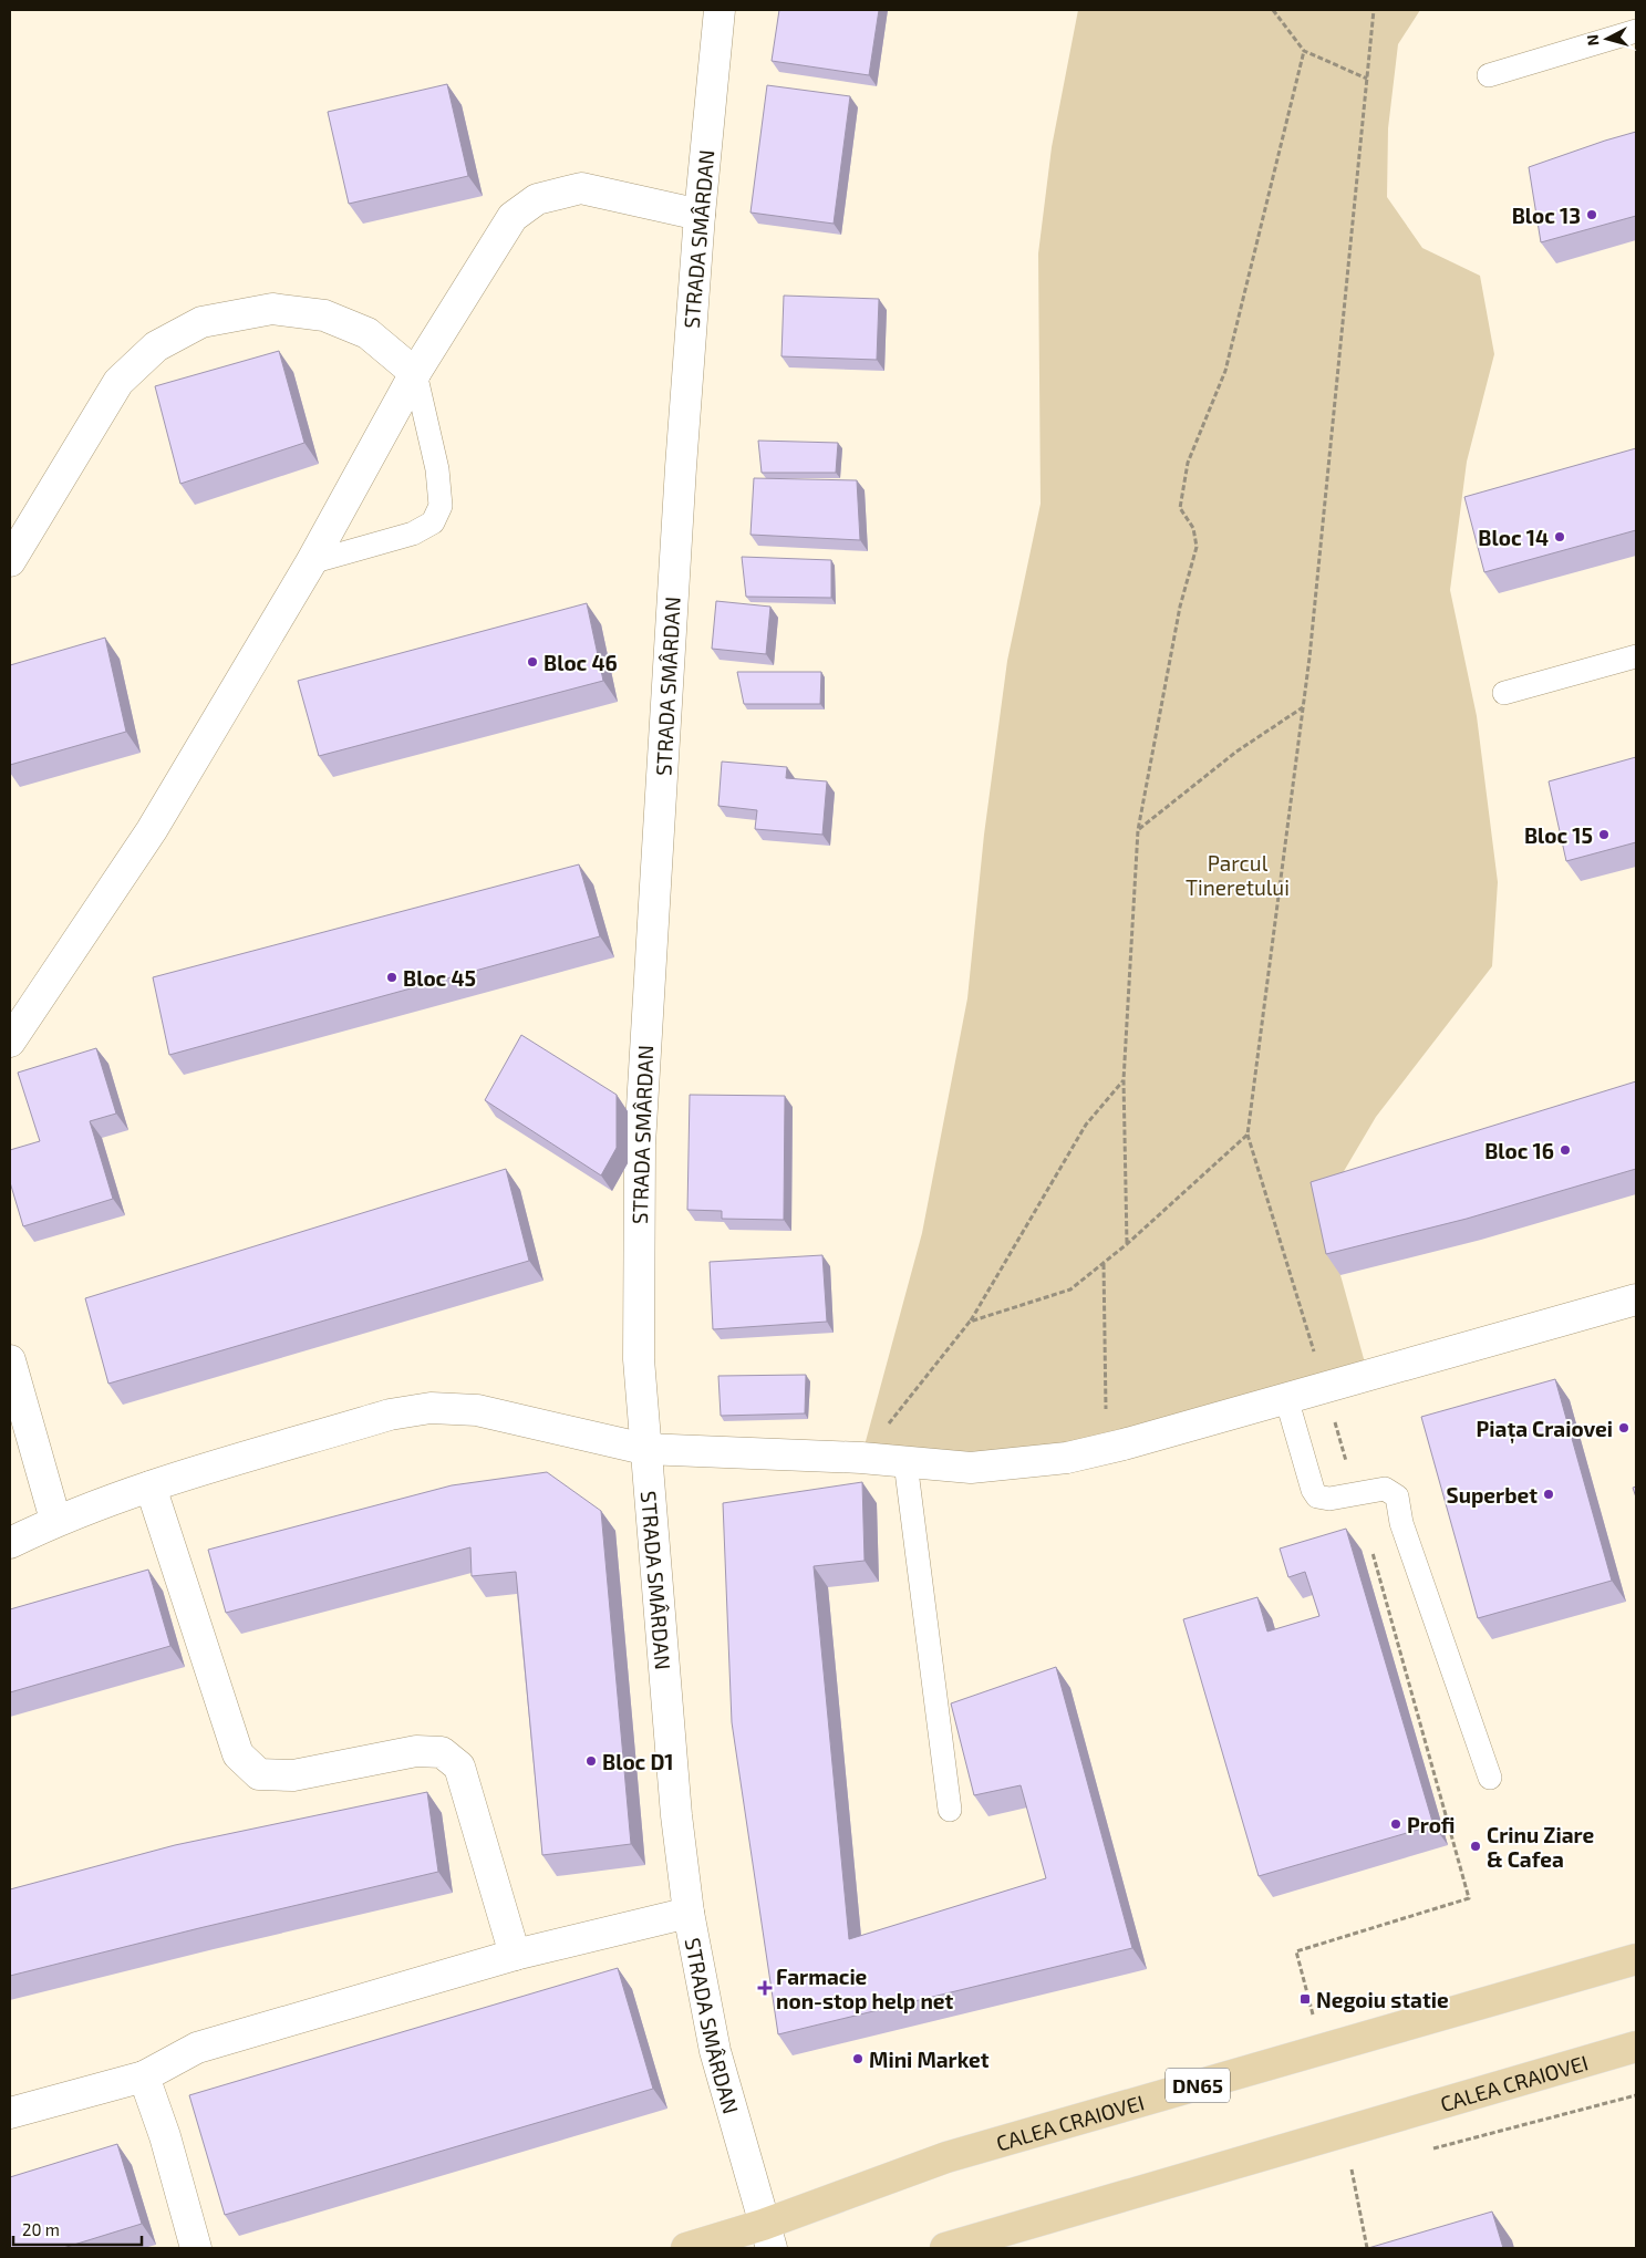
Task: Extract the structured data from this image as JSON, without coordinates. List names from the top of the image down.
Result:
{
  "streets": {
    "main road": ["CALEA CRAIOVEI", "DN65"],
    "street": ["STRADA SMÂRDAN"]
  },
  "crossings": [
    ["STRADA SMÂRDAN", "CALEA CRAIOVEI"],
    ["STRADA SMÂRDAN", "DN65"],
    ["CALEA CRAIOVEI", "DN65"]
  ],
  "parks": ["Parcul Tineretului"],
  "places": {
    "other": [
      "Bloc 13",
      "Bloc 14",
      "Bloc 46",
      "Bloc 15",
      "Bloc 45",
      "Bloc 16",
      "Piața Craiovei",
      "Superbet",
      "Bloc D1",
      "Profi",
      "Crinu Ziare & Cafea",
      "Mini Market"
    ],
    "health": ["Farmacie non-stop help net"],
    "transit": ["Negoiu statie"]
  },
  "scale_bar": "20 m",
  "north": "left"
}
